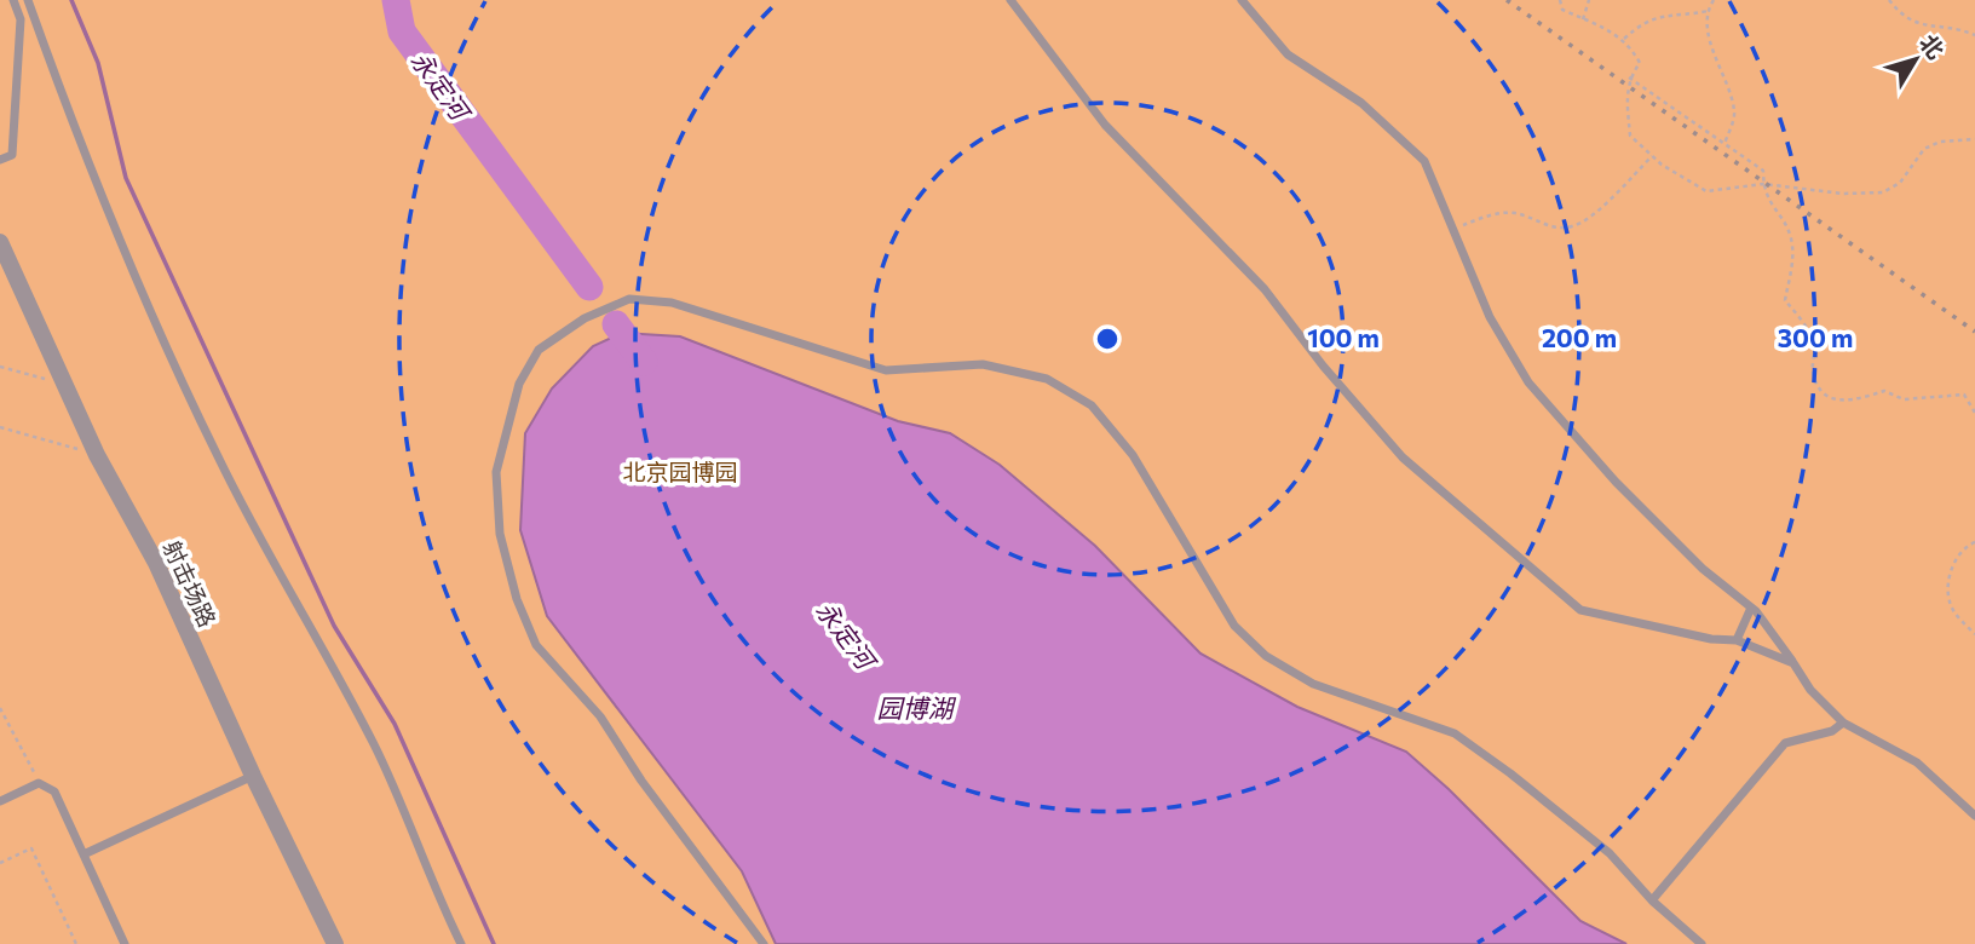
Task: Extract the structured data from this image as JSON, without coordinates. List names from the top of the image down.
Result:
{
  "streets": {
    "street": ["射击场路"]
  },
  "water": ["永定河", "园博湖"],
  "parks": ["北京园博园"],
  "north": "top right",
  "rings": ["100 m", "200 m", "300 m"]
}
